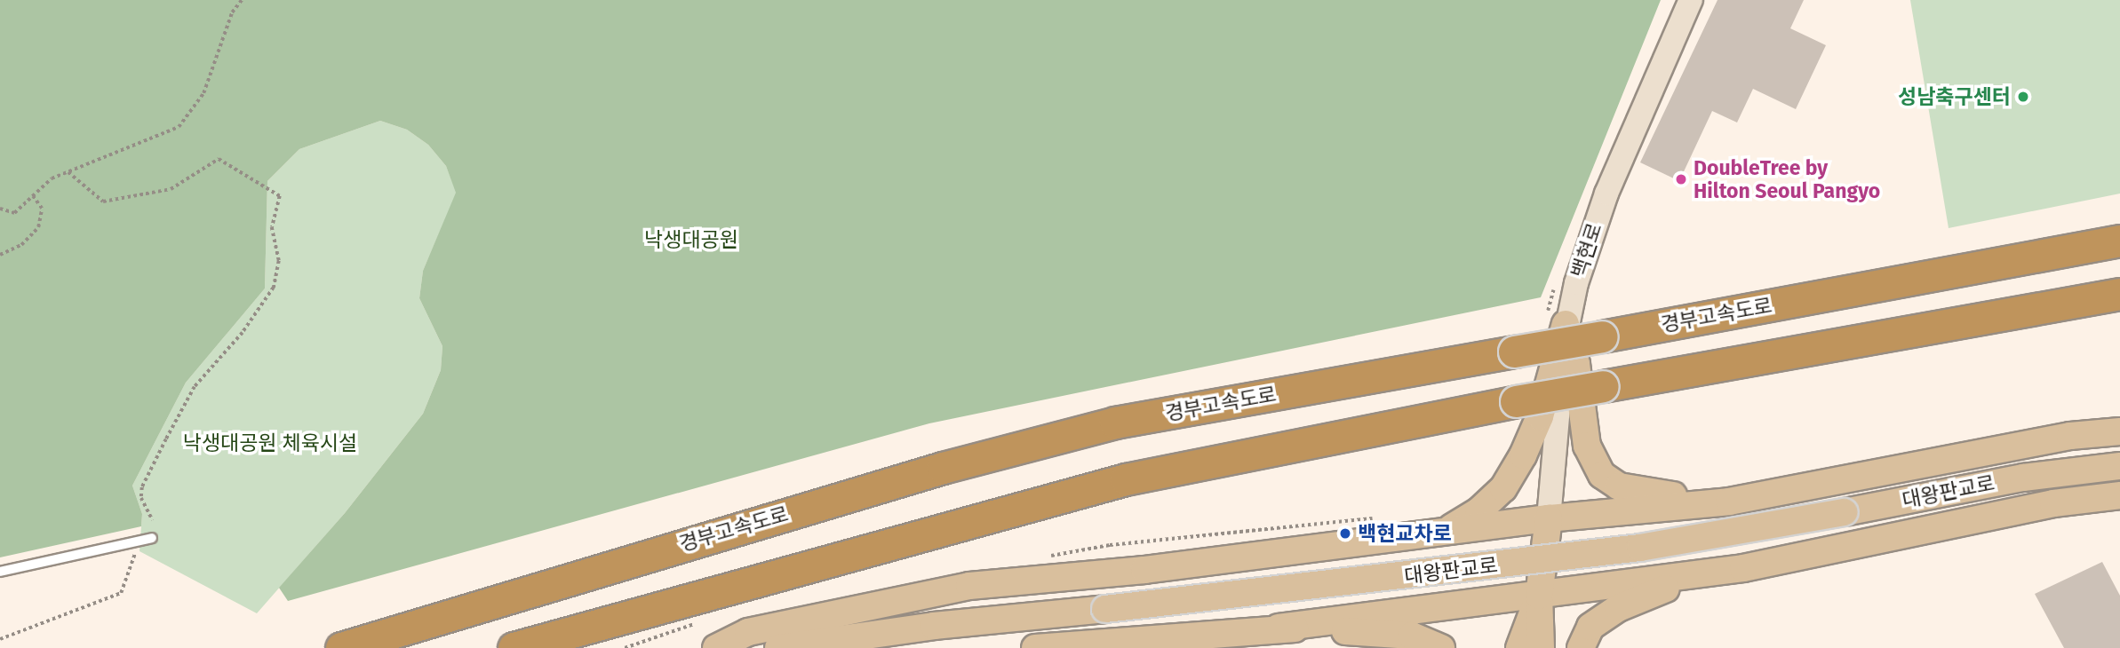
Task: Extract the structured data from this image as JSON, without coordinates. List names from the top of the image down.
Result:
{
  "streets": {
    "highway": ["경부고속도로"],
    "main road": ["백현로", "대왕판교로"]
  },
  "crossings": [
    ["백현로", "대왕판교로"]
  ],
  "parks": ["낙생대공원", "낙생대공원 체육시설"],
  "places": ["성남축구센터", "DoubleTree by Hilton Seoul Pangyo", "백현교차로"]
}
